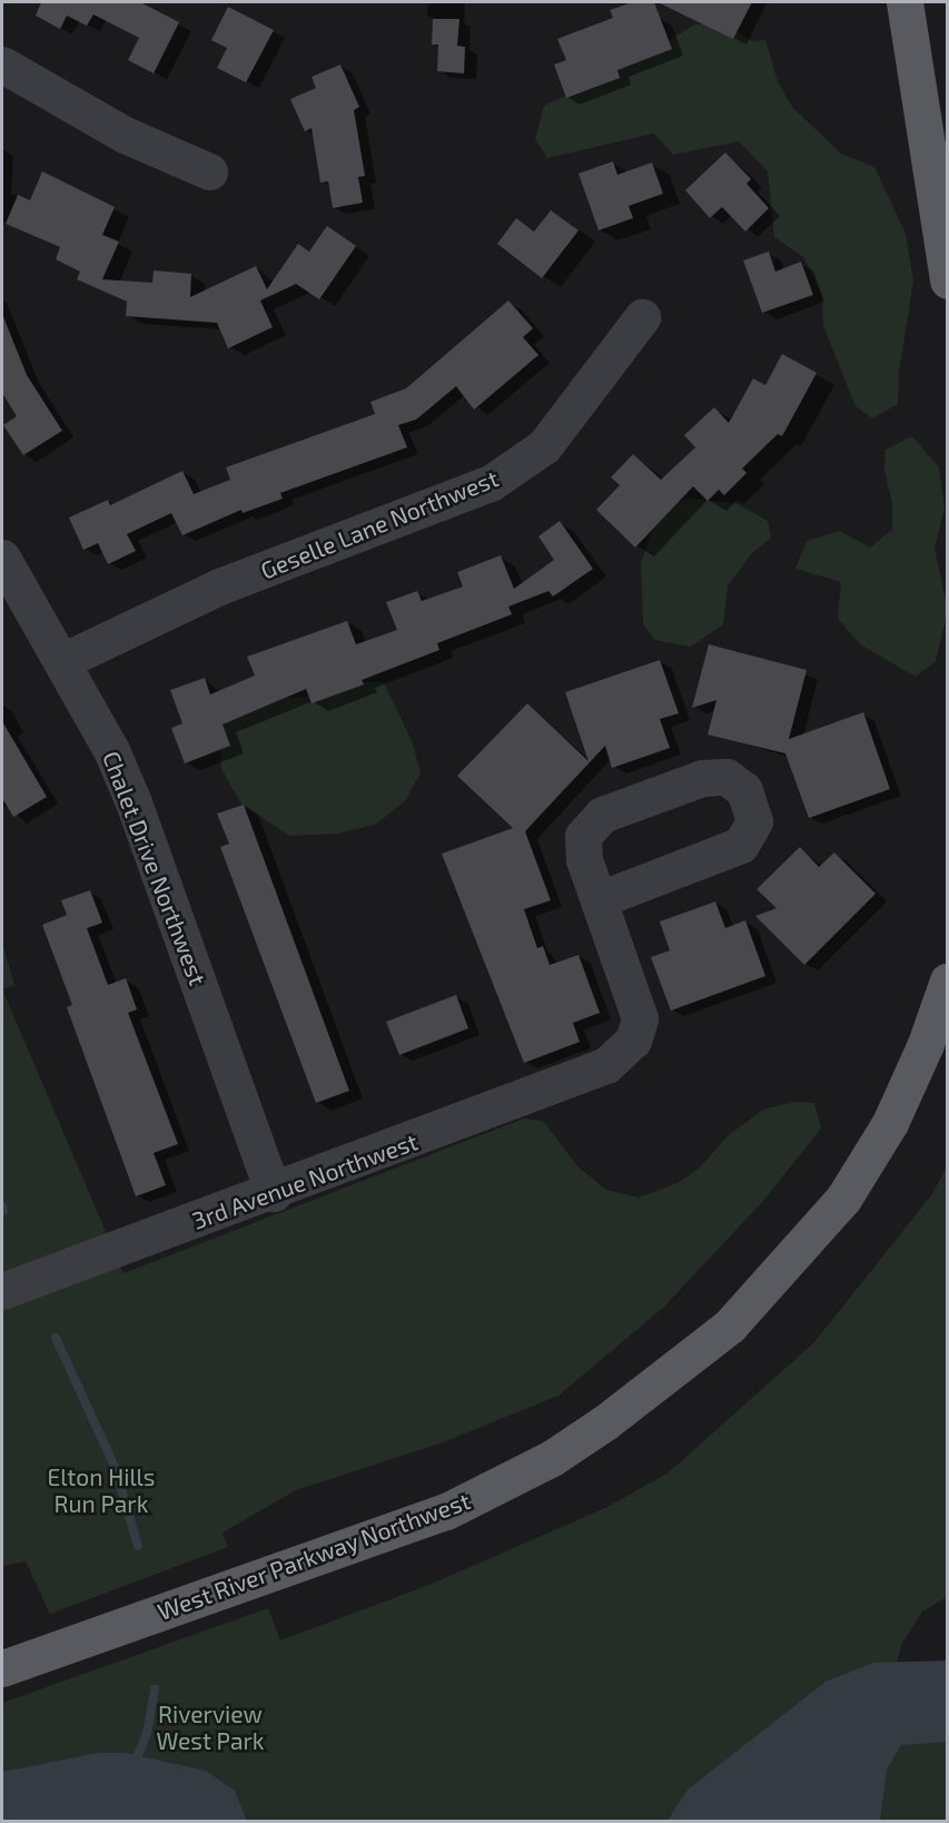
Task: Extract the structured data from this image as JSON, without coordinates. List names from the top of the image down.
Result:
{
  "streets": {
    "main road": ["West River Parkway Northwest"],
    "street": ["Geselle Lane Northwest", "Chalet Drive Northwest", "3rd Avenue Northwest"]
  },
  "crossings": [
    ["Geselle Lane Northwest", "Chalet Drive Northwest"],
    ["Chalet Drive Northwest", "3rd Avenue Northwest"]
  ],
  "parks": ["Elton Hills Run Park", "Riverview West Park"]
}
